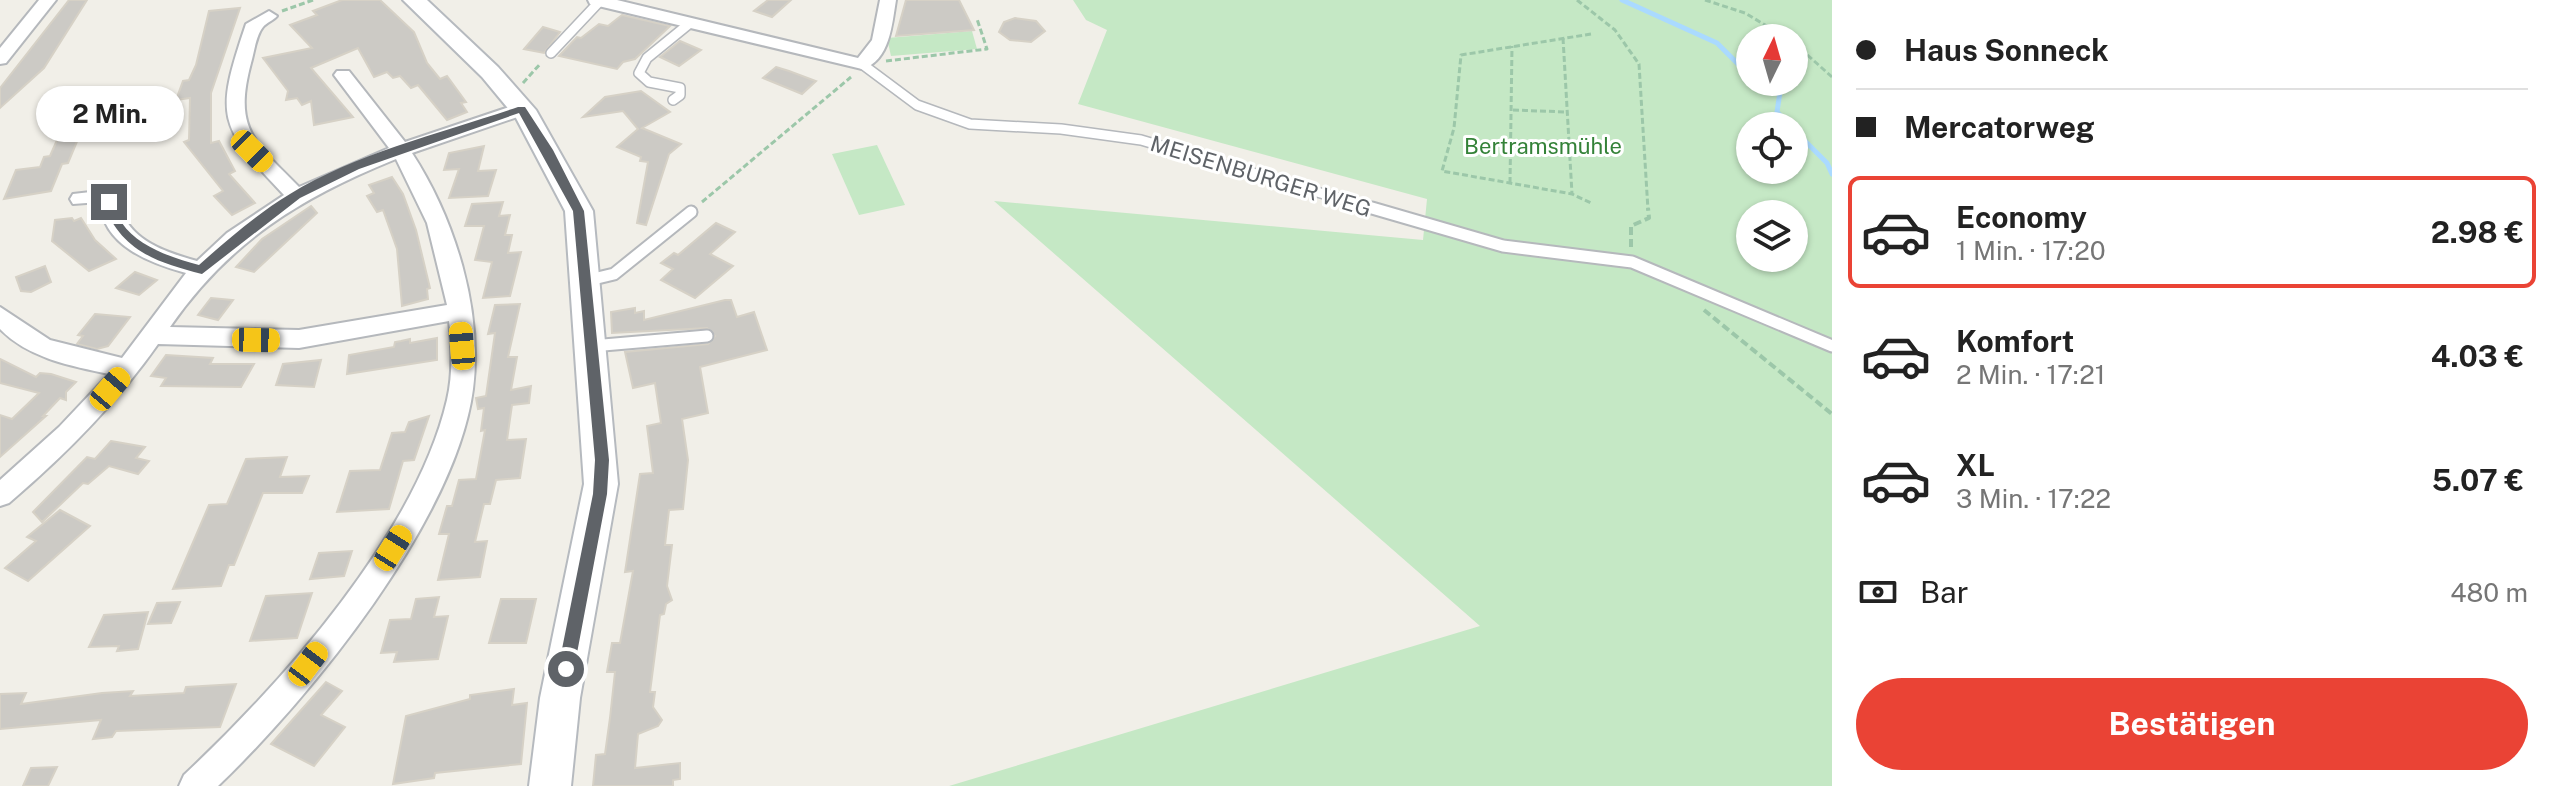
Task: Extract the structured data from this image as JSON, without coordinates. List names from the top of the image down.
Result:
{
  "streets": {
    "street": ["MEISENBURGER WEG"]
  },
  "parks": ["Bertramsmühle"],
  "north": "top",
  "page": {
    "banner": ["Haus Sonneck", "Mercatorweg"],
    "bubble": "2 Min.",
    "list": [
      {
        "name": "Economy",
        "note": "1 Min. · 17:20",
        "value": "2.98 €"
      },
      {
        "name": "Komfort",
        "note": "2 Min. · 17:21",
        "value": "4.03 €"
      },
      {
        "name": "XL",
        "note": "3 Min. · 17:22",
        "value": "5.07 €"
      }
    ],
    "pay": ["Bar", "480 m"],
    "buttons": "Bestätigen"
  }
}
